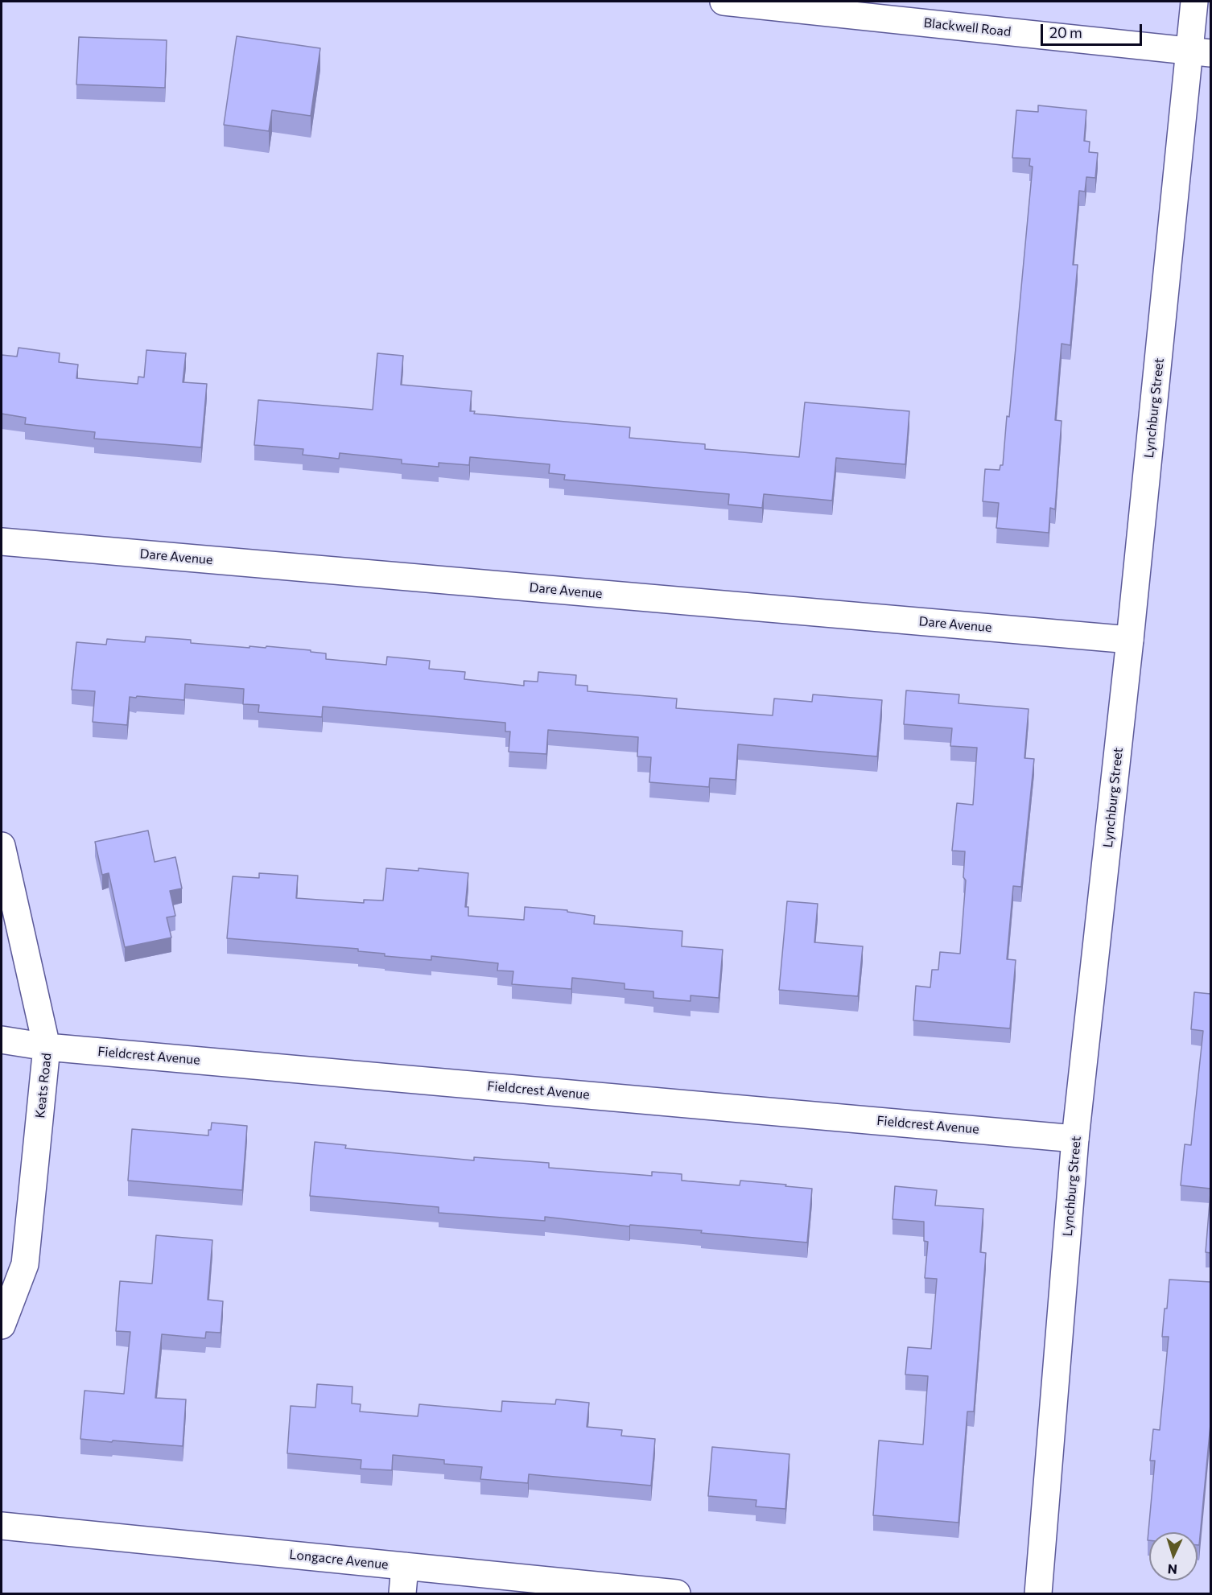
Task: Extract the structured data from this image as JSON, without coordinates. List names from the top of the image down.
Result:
{
  "streets": {
    "street": [
      "Blackwell Road",
      "Lynchburg Street",
      "Dare Avenue",
      "Fieldcrest Avenue",
      "Keats Road",
      "Longacre Avenue"
    ]
  },
  "crossings": [
    ["Blackwell Road", "Lynchburg Street"],
    ["Lynchburg Street", "Dare Avenue"],
    ["Lynchburg Street", "Fieldcrest Avenue"],
    ["Fieldcrest Avenue", "Keats Road"]
  ],
  "scale_bar": "20 m",
  "north": "bottom"
}
